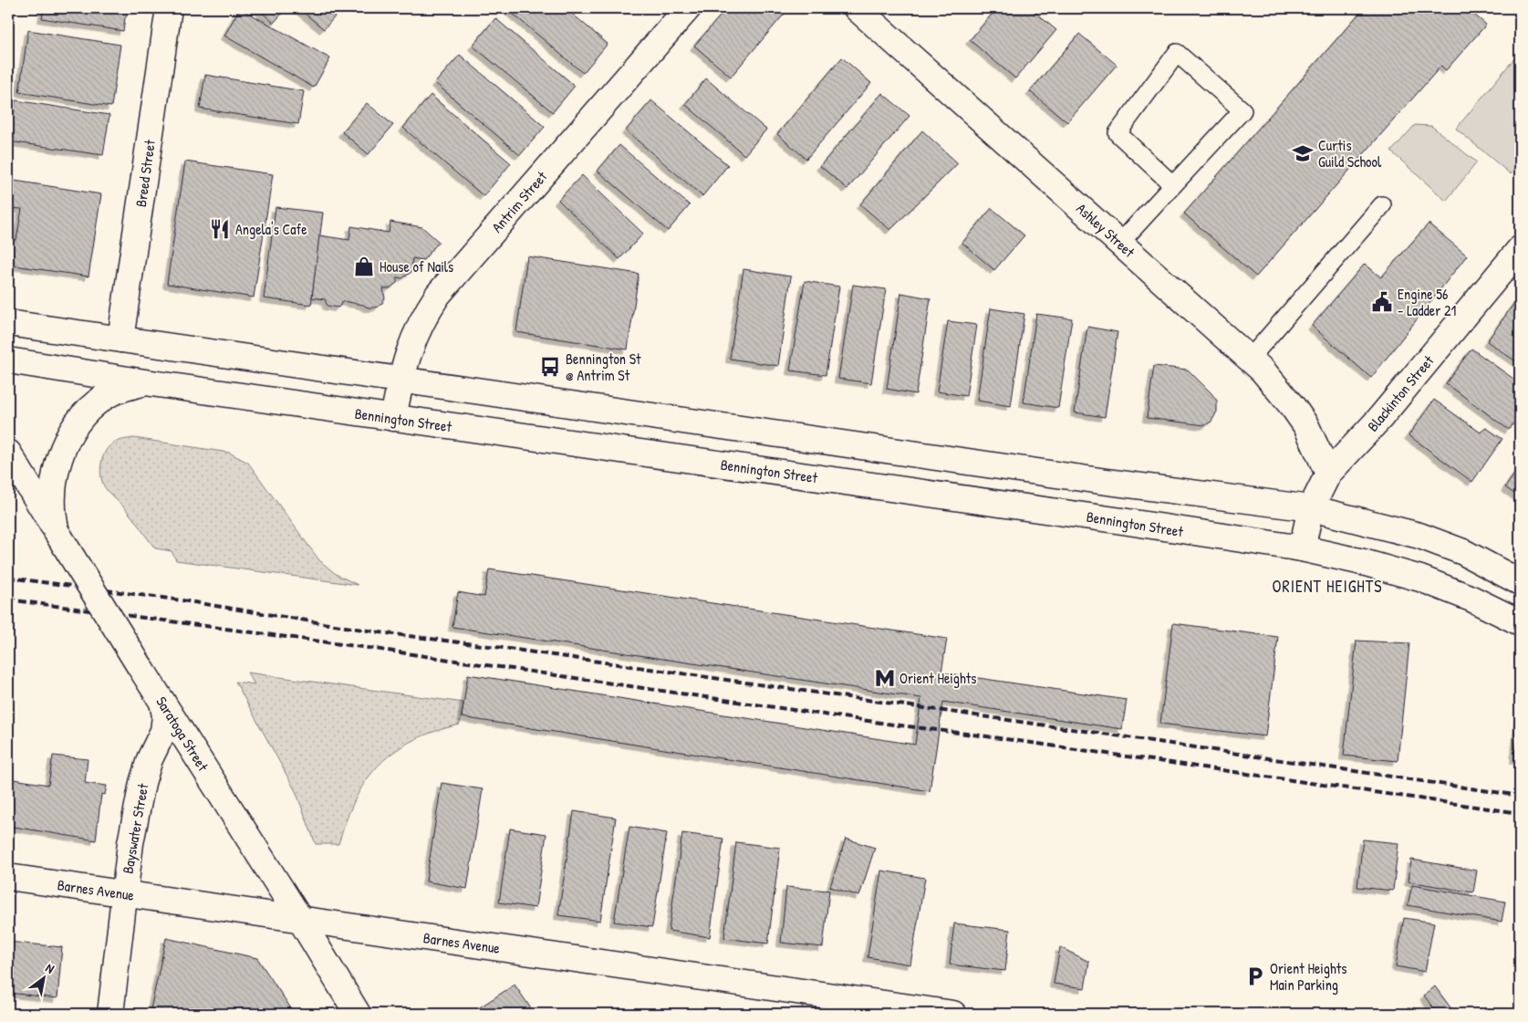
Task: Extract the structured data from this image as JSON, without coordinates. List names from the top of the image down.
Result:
{
  "streets": {
    "main road": [
      "Breed Street",
      "Antrim Street",
      "Ashley Street",
      "Blackinton Street",
      "Bennington Street",
      "Saratoga Street",
      "Bayswater Street",
      "Barnes Avenue"
    ]
  },
  "crossings": [
    ["Antrim Street", "Bennington Street"],
    ["Ashley Street", "Blackinton Street"],
    ["Blackinton Street", "Bennington Street"],
    ["Saratoga Street", "Bayswater Street"],
    ["Saratoga Street", "Barnes Avenue"],
    ["Bayswater Street", "Barnes Avenue"]
  ],
  "districts": ["ORIENT HEIGHTS"],
  "places": {
    "school or university": ["Curtis Guild School"],
    "restaurant": ["Angela's Cafe"],
    "shop": ["House of Nails"],
    "public building": ["Engine 56 - Ladder 21"],
    "bus stop": ["Bennington St @ Antrim St"],
    "metro station": ["Orient Heights"],
    "parking": ["Orient Heights Main Parking"]
  },
  "north": "top right"
}
